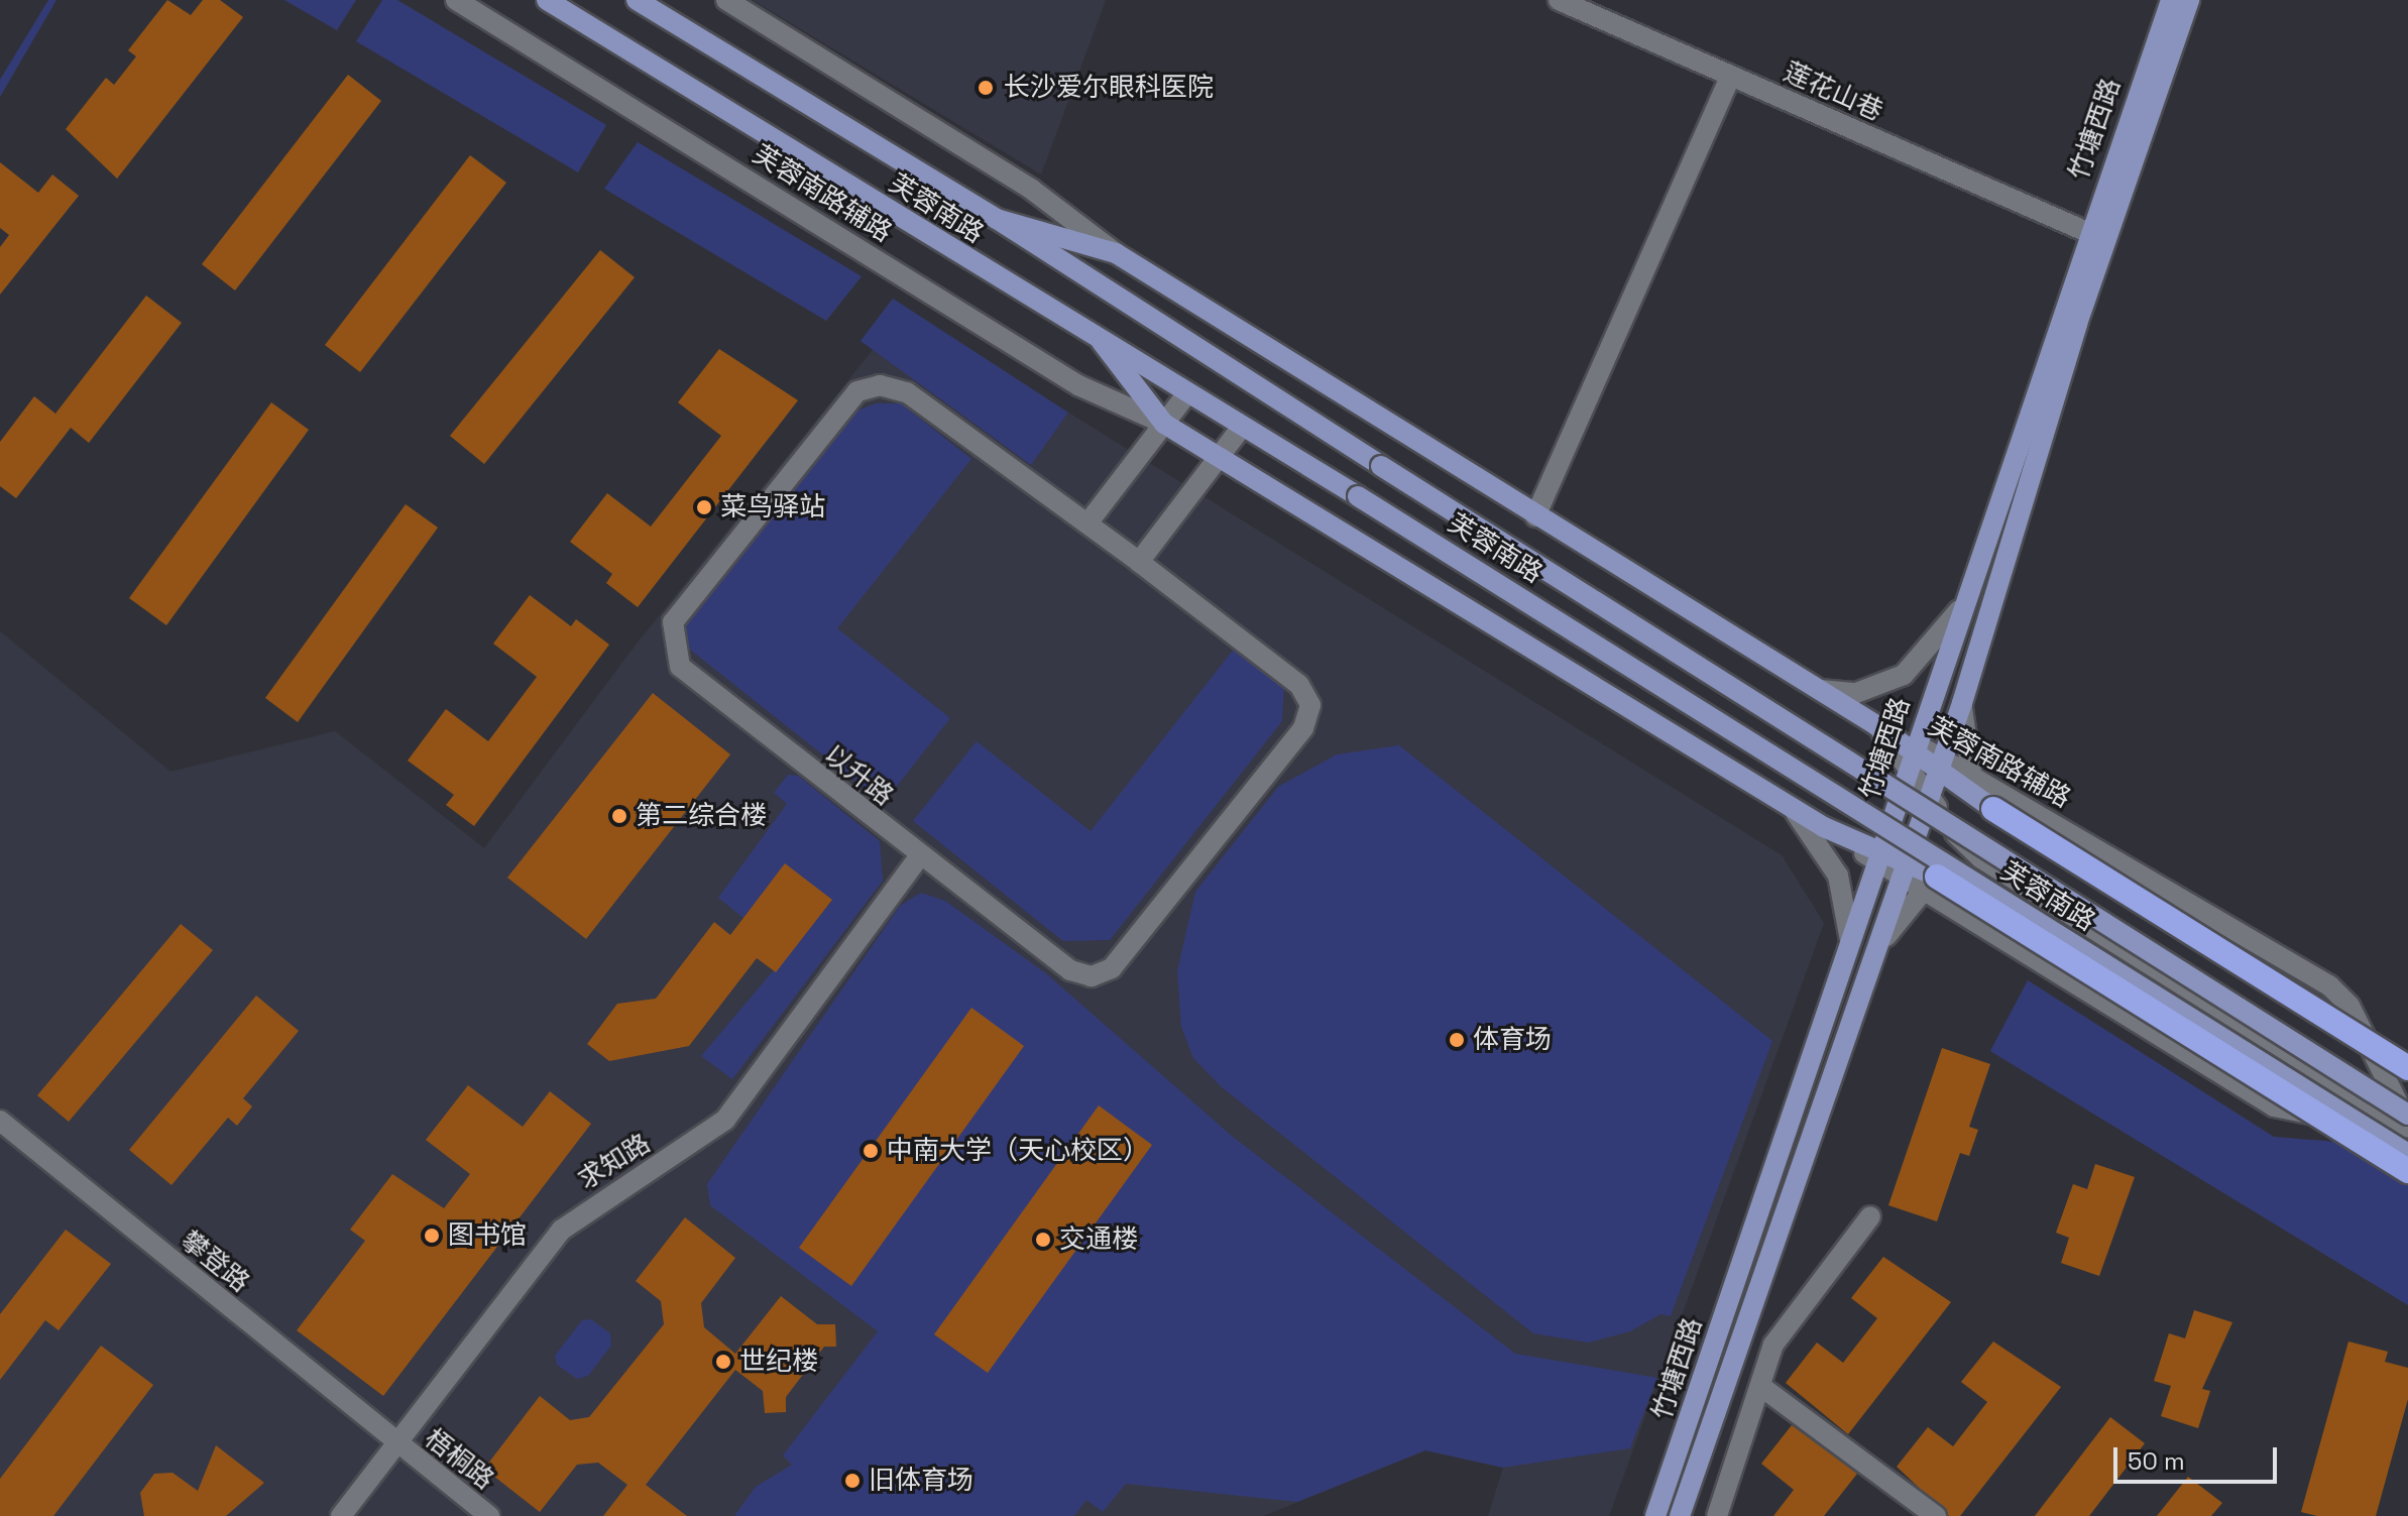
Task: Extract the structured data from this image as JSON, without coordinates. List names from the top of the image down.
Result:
{
  "streets": {
    "main road": ["竹塘西路", "芙蓉南路"],
    "street": [
      "莲花山巷",
      "芙蓉南路辅路",
      "以升路",
      "求知路",
      "攀登路",
      "梧桐路"
    ]
  },
  "crossings": [
    ["莲花山巷", "竹塘西路"],
    ["竹塘西路", "芙蓉南路辅路"],
    ["以升路", "求知路"],
    ["求知路", "攀登路"],
    ["求知路", "梧桐路"],
    ["攀登路", "梧桐路"]
  ],
  "places": [
    "长沙爱尔眼科医院",
    "菜鸟驿站",
    "第二综合楼",
    "体育场",
    "中南大学（天心校区）",
    "图书馆",
    "交通楼",
    "世纪楼",
    "旧体育场"
  ],
  "scale_bar": "50 m"
}
